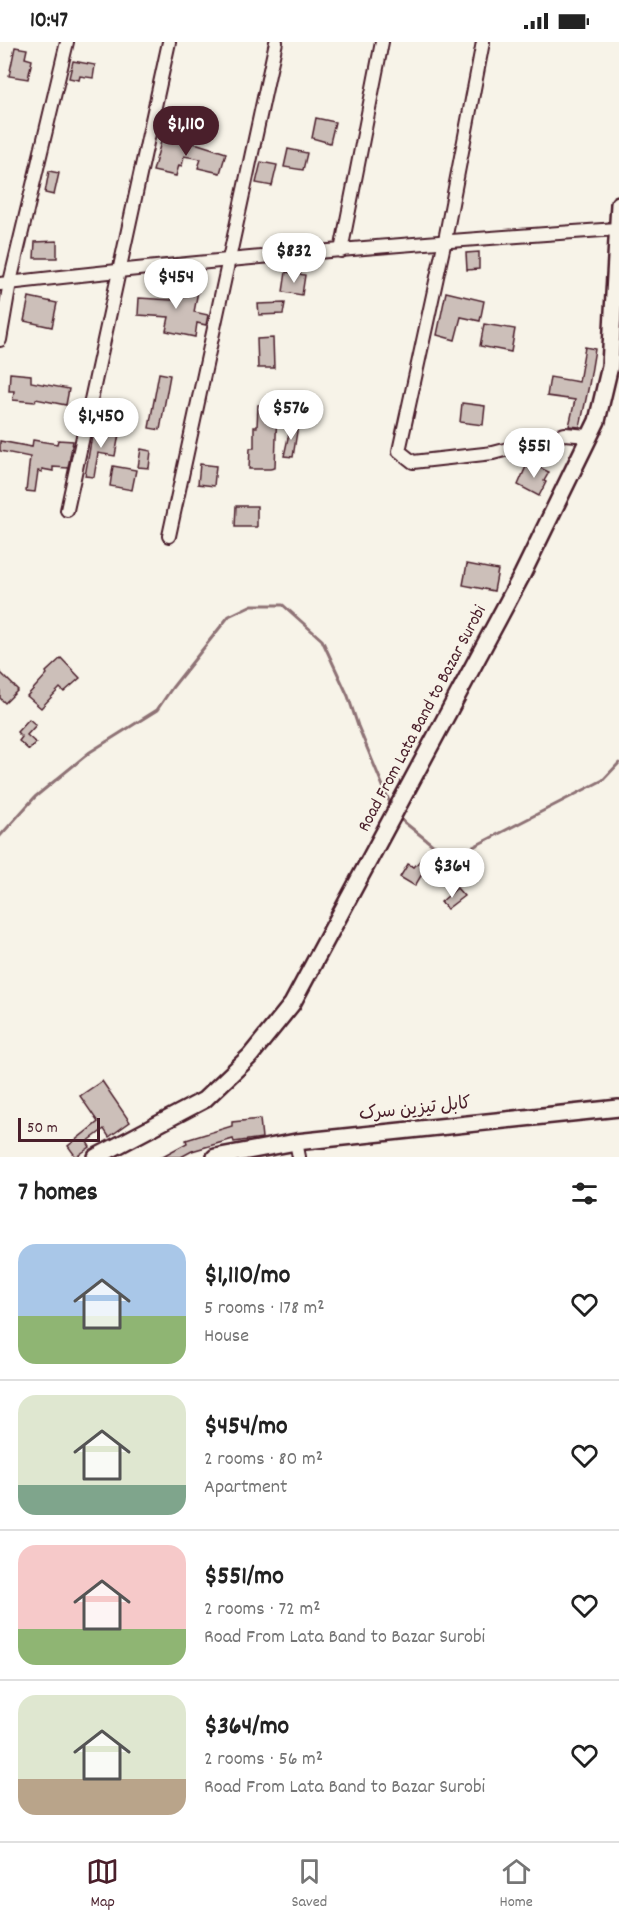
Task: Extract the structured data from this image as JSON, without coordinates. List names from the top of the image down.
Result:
{
  "streets": {
    "main road": ["Road From Lata Band to Bazar Surobi", "کابل تیزین سرک"]
  },
  "scale_bar": "50 m",
  "page": {
    "status": "10:47",
    "price": [
      "$1,110",
      "$832",
      "$454",
      "$576",
      "$1,450",
      "$551",
      "$364"
    ],
    "scale": "50 m",
    "heading": "7 homes",
    "list": [
      {
        "name": "$1,110/mo",
        "note": "5 rooms · 178 m² · House"
      },
      {
        "name": "$454/mo",
        "note": "2 rooms · 80 m² · Apartment"
      },
      {
        "name": "$551/mo",
        "note": "2 rooms · 72 m² · Road From Lata Band to Bazar Surobi"
      },
      {
        "name": "$364/mo",
        "note": "2 rooms · 56 m² · Road From Lata Band to Bazar Surobi"
      }
    ],
    "tabs": ["Map", "Saved", "Home"]
  }
}
